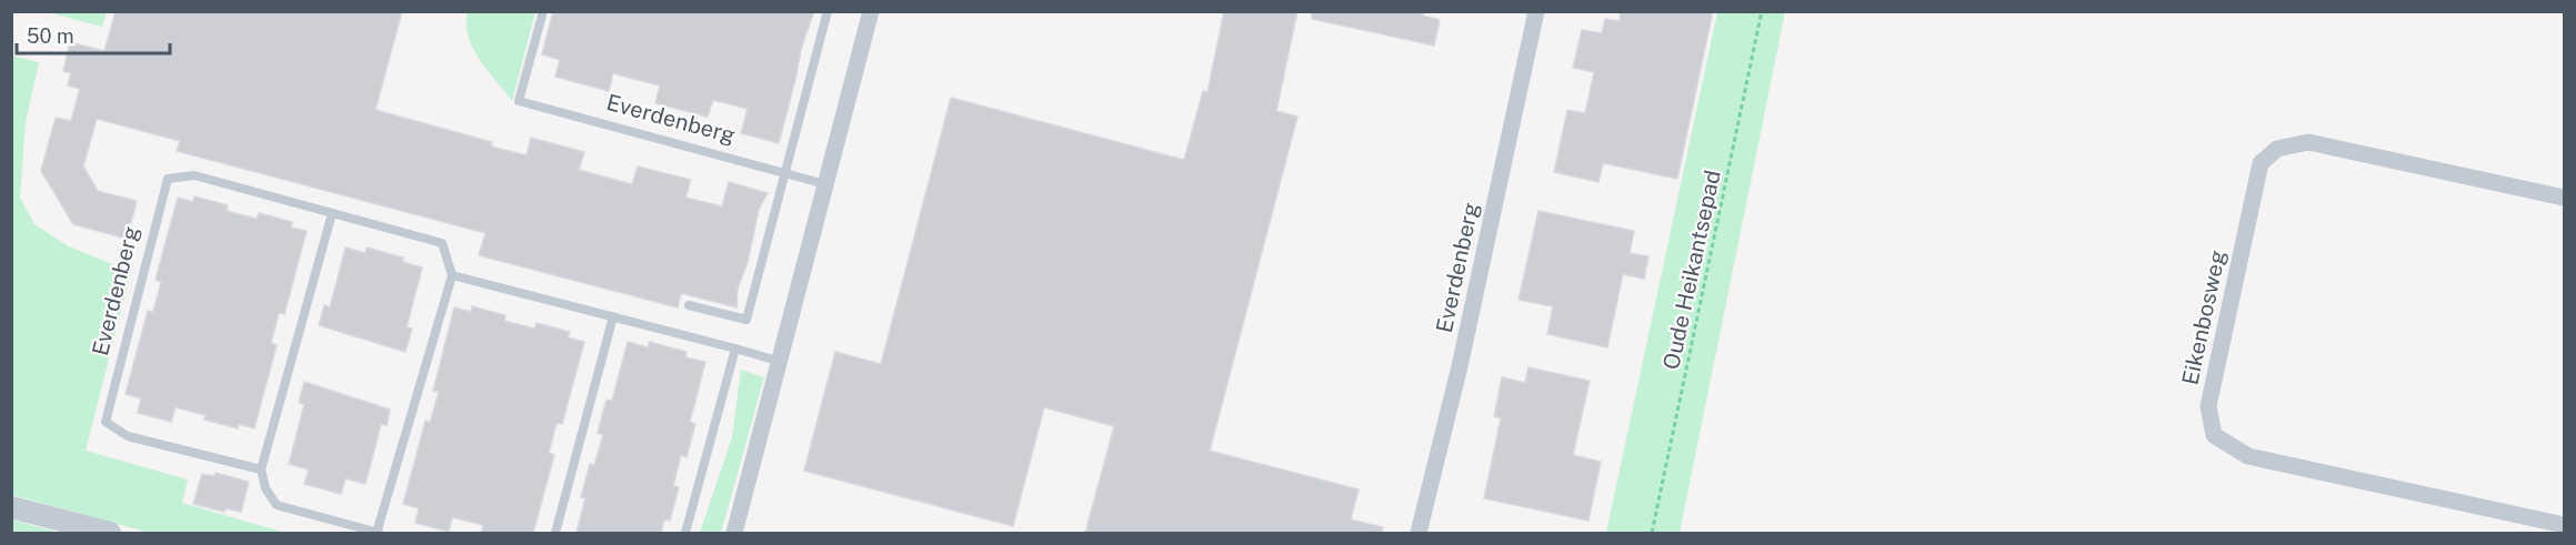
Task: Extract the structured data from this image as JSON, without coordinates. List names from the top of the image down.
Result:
{
  "streets": {
    "street": ["Everdenberg", "Eikenbosweg"],
    "path": ["Oude Heikantsepad"]
  },
  "scale_bar": "50 m"
}
